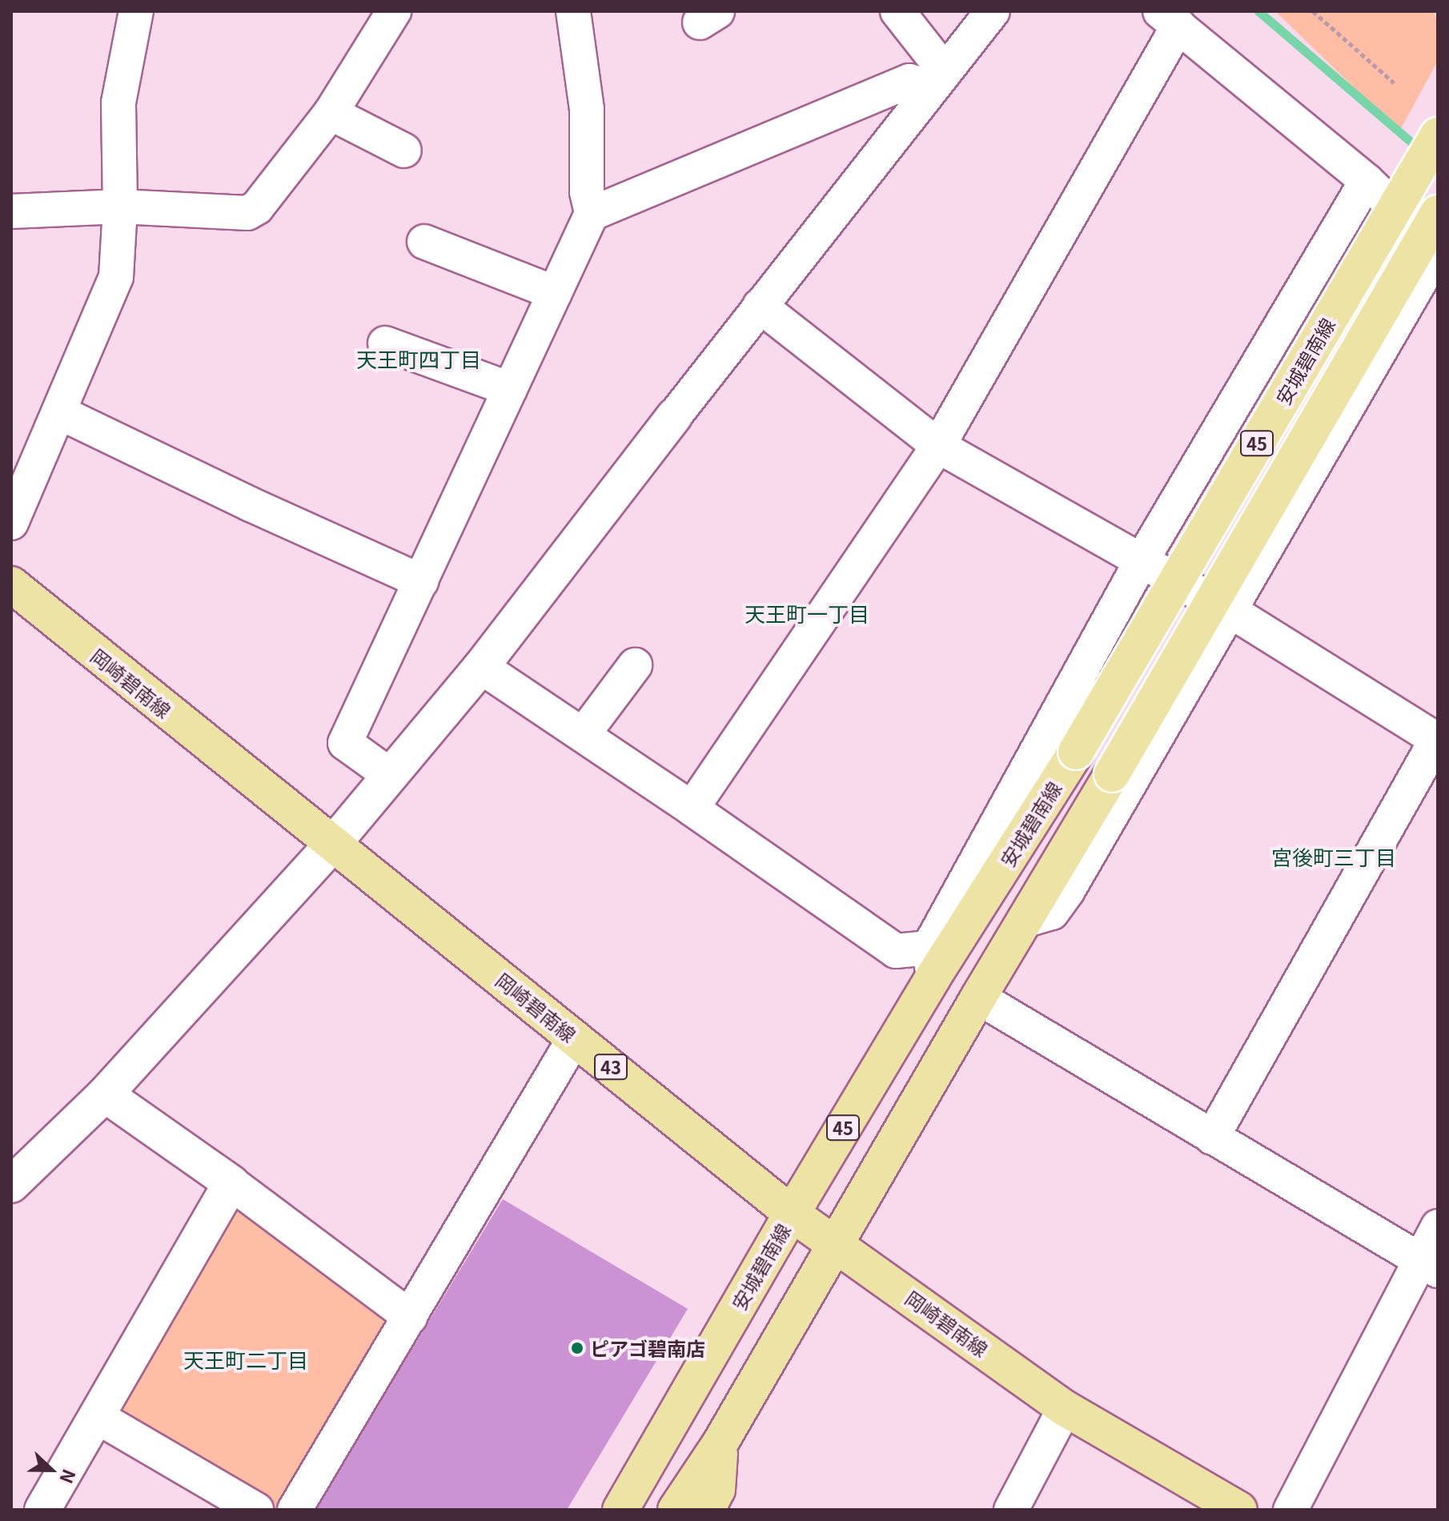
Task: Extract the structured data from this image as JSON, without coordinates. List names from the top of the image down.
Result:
{
  "streets": {
    "main road": [
      "安城碧南線",
      "45",
      "岡崎碧南線",
      "43"
    ]
  },
  "crossings": [
    ["安城碧南線", "岡崎碧南線"],
    ["45", "岡崎碧南線"]
  ],
  "districts": [
    "天王町四丁目",
    "天王町一丁目",
    "宮後町三丁目",
    "天王町二丁目"
  ],
  "places": ["ピアゴ碧南店"],
  "north": "right"
}
